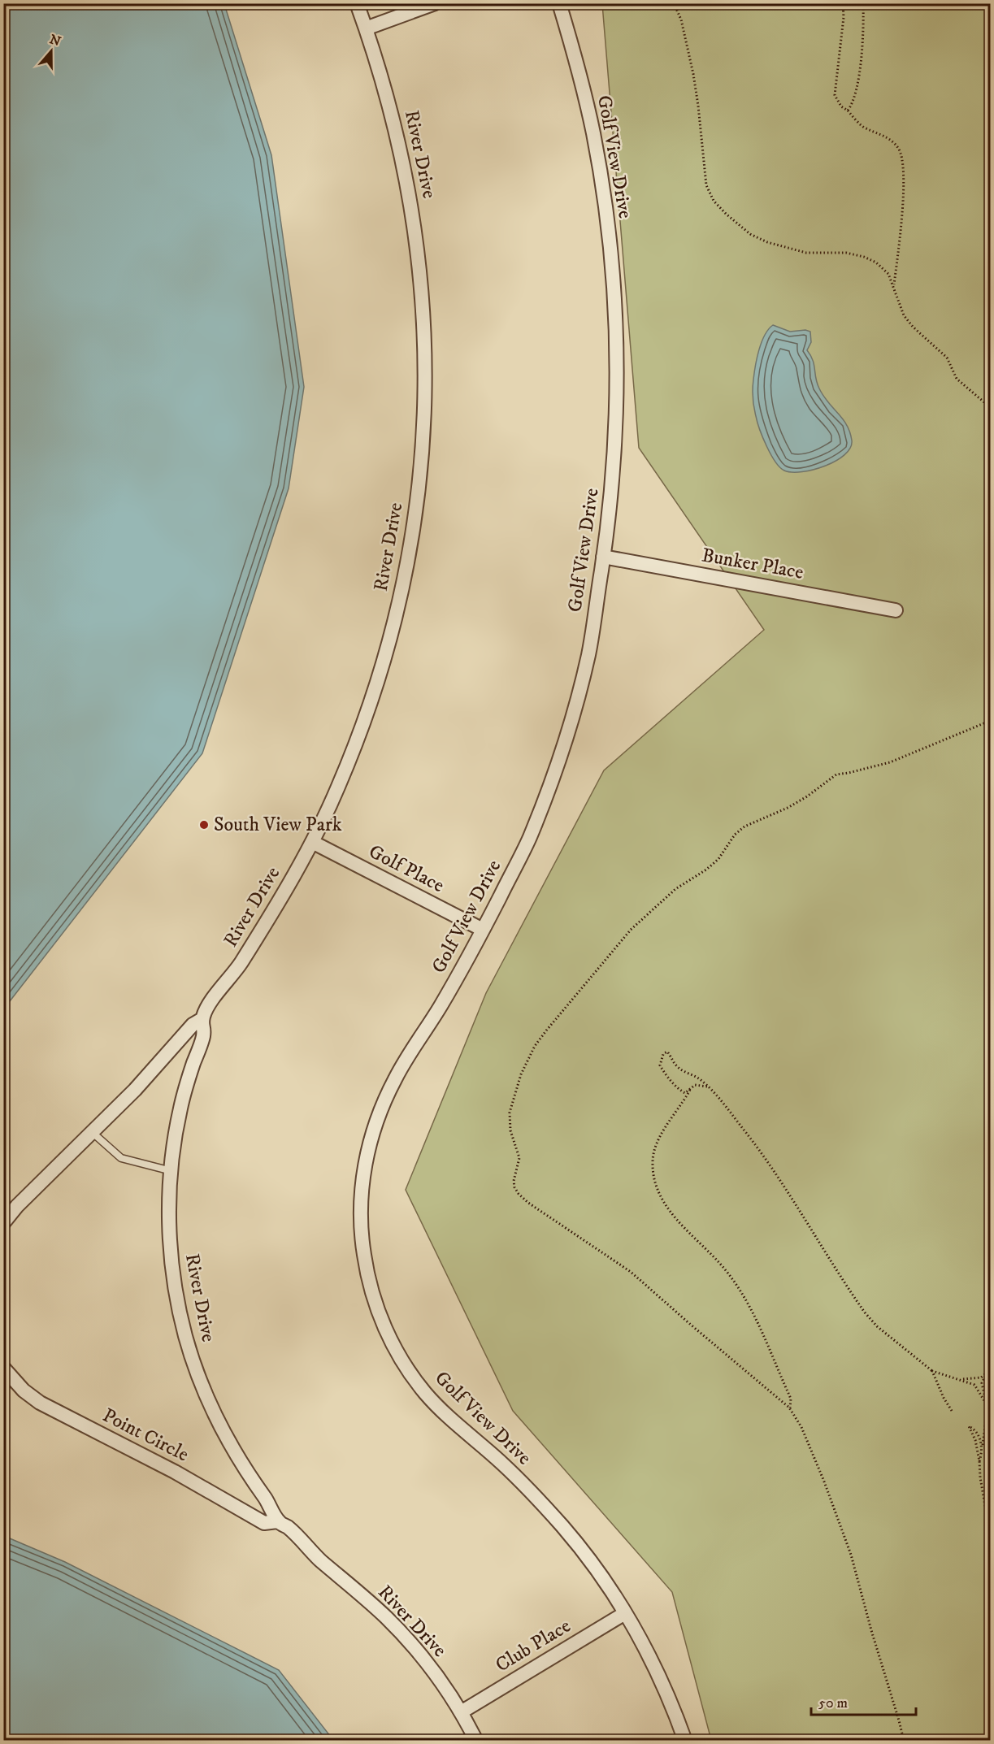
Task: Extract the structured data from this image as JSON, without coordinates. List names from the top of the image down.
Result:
{
  "streets": {
    "street": [
      "River Drive",
      "Golf View Drive",
      "Bunker Place",
      "Golf Place",
      "Point Circle",
      "Club Place"
    ]
  },
  "crossings": [
    ["River Drive", "Golf Place"],
    ["River Drive", "Point Circle"],
    ["River Drive", "Club Place"],
    ["Golf View Drive", "Bunker Place"],
    ["Golf View Drive", "Golf Place"],
    ["Golf View Drive", "Club Place"]
  ],
  "places": ["South View Park"],
  "scale_bar": "50 m",
  "north": "top"
}
